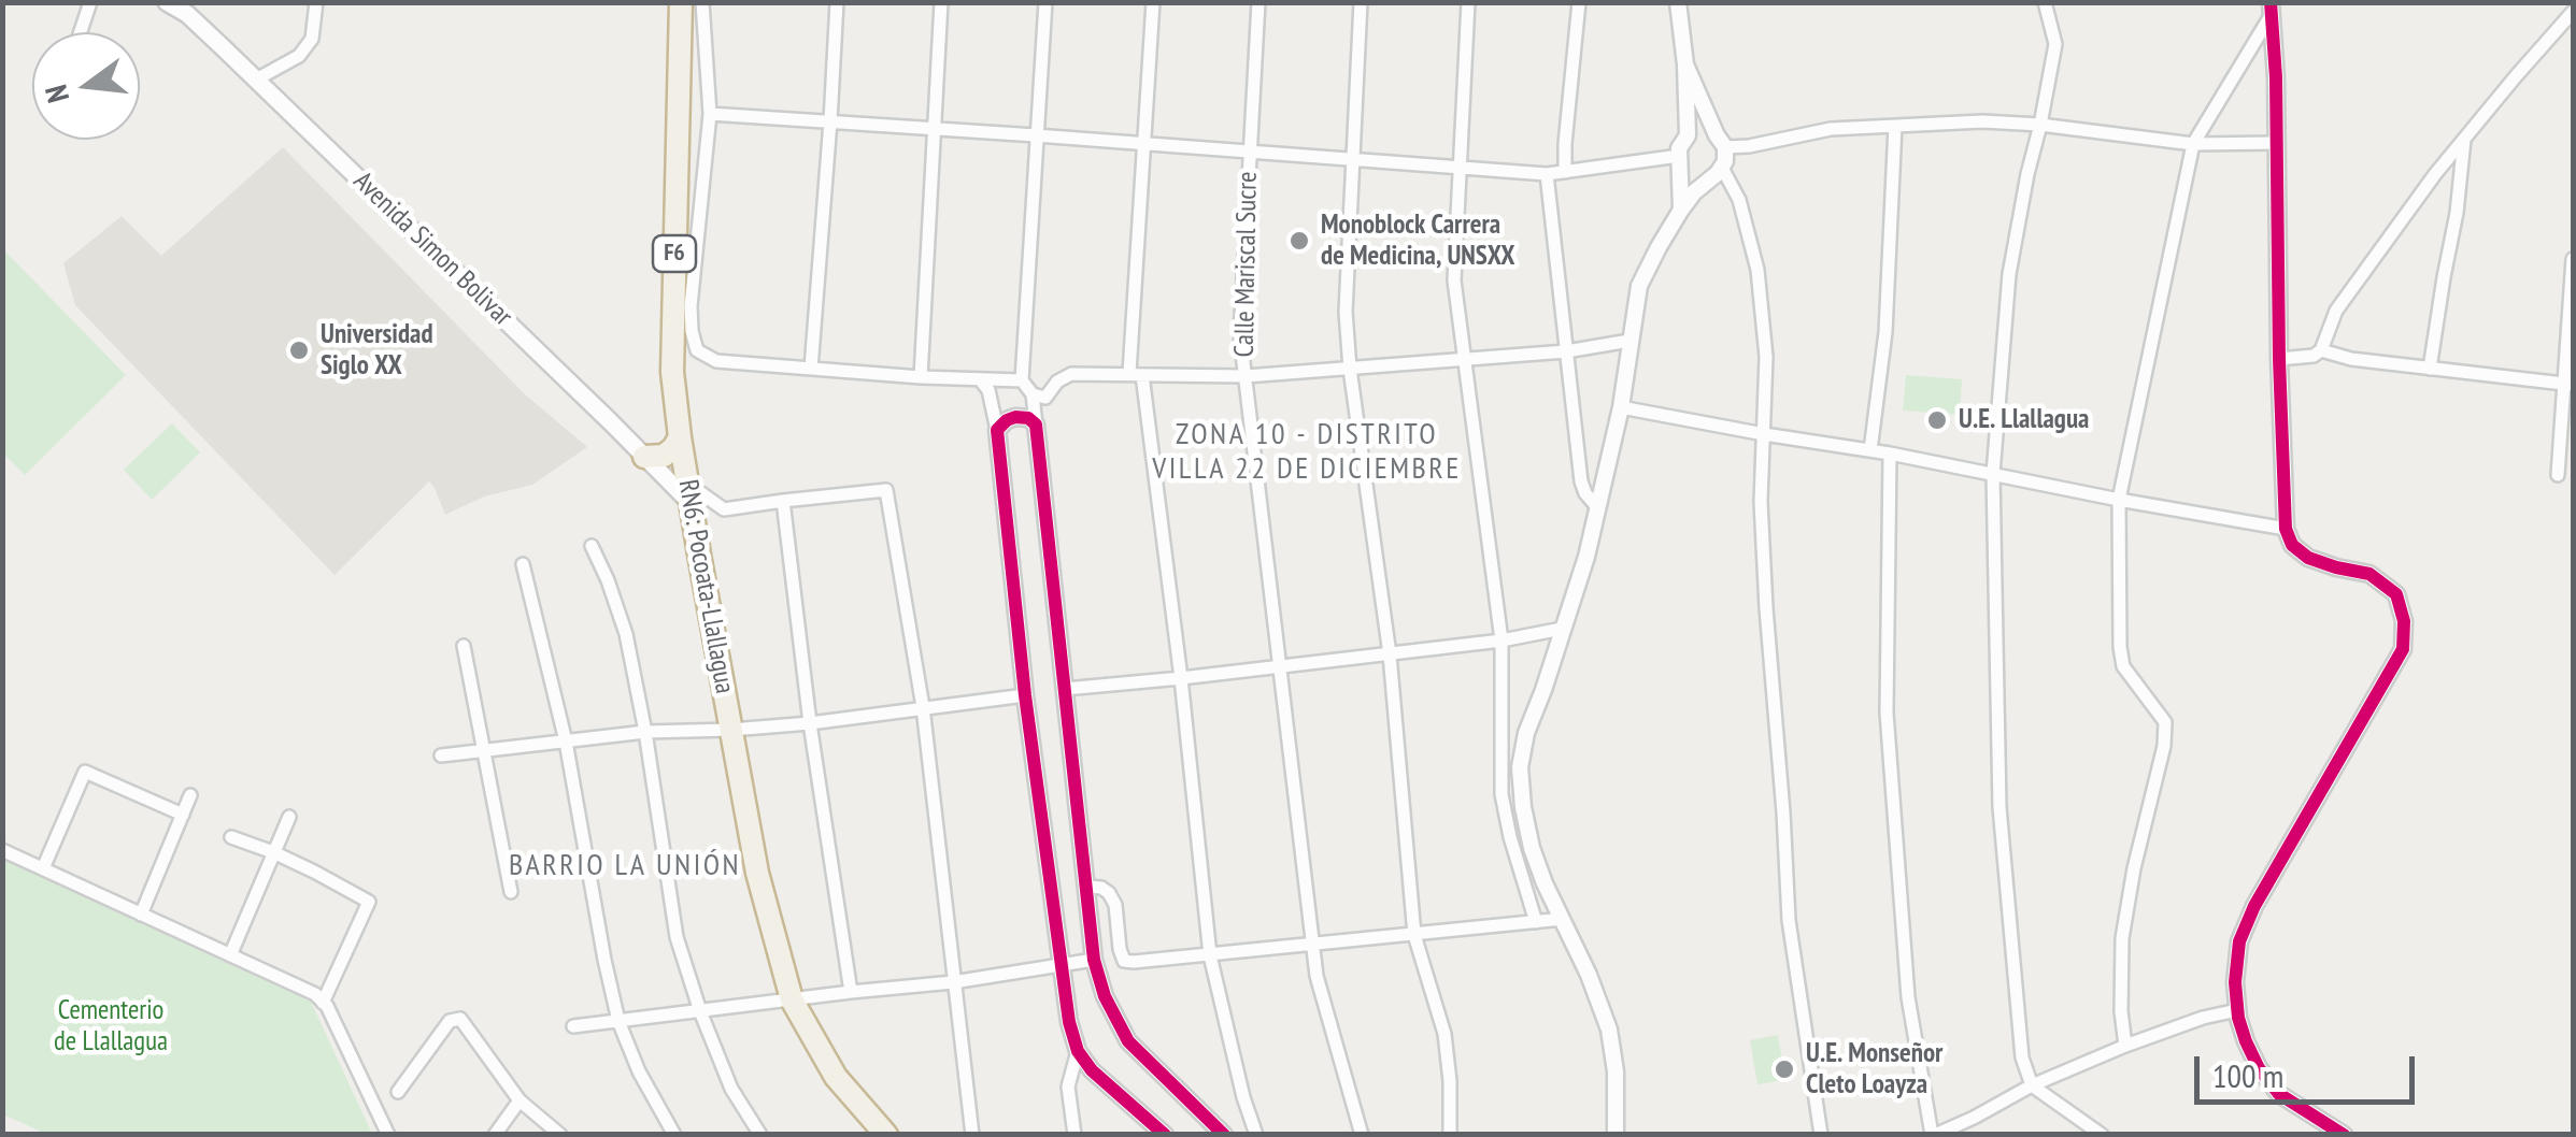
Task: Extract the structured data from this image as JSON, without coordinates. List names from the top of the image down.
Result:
{
  "streets": {
    "highway": ["F6", "RN6: Pocoata-Llallagua"],
    "main road": ["Avenida Simon Bolivar"],
    "street": ["Calle Mariscal Sucre"]
  },
  "crossings": [
    ["Avenida Simon Bolivar", "RN6: Pocoata-Llallagua"]
  ],
  "districts": ["ZONA 10 - DISTRITO VILLA 22 DE DICIEMBRE", "BARRIO LA UNIÓN"],
  "parks": ["Cementerio de Llallagua"],
  "places": [
    "Monoblock Carrera de Medicina, UNSXX",
    "Universidad Siglo XX",
    "U.E. Llallagua",
    "U.E. Monseñor Cleto Loayza"
  ],
  "scale_bar": "100 m",
  "north": "left"
}
